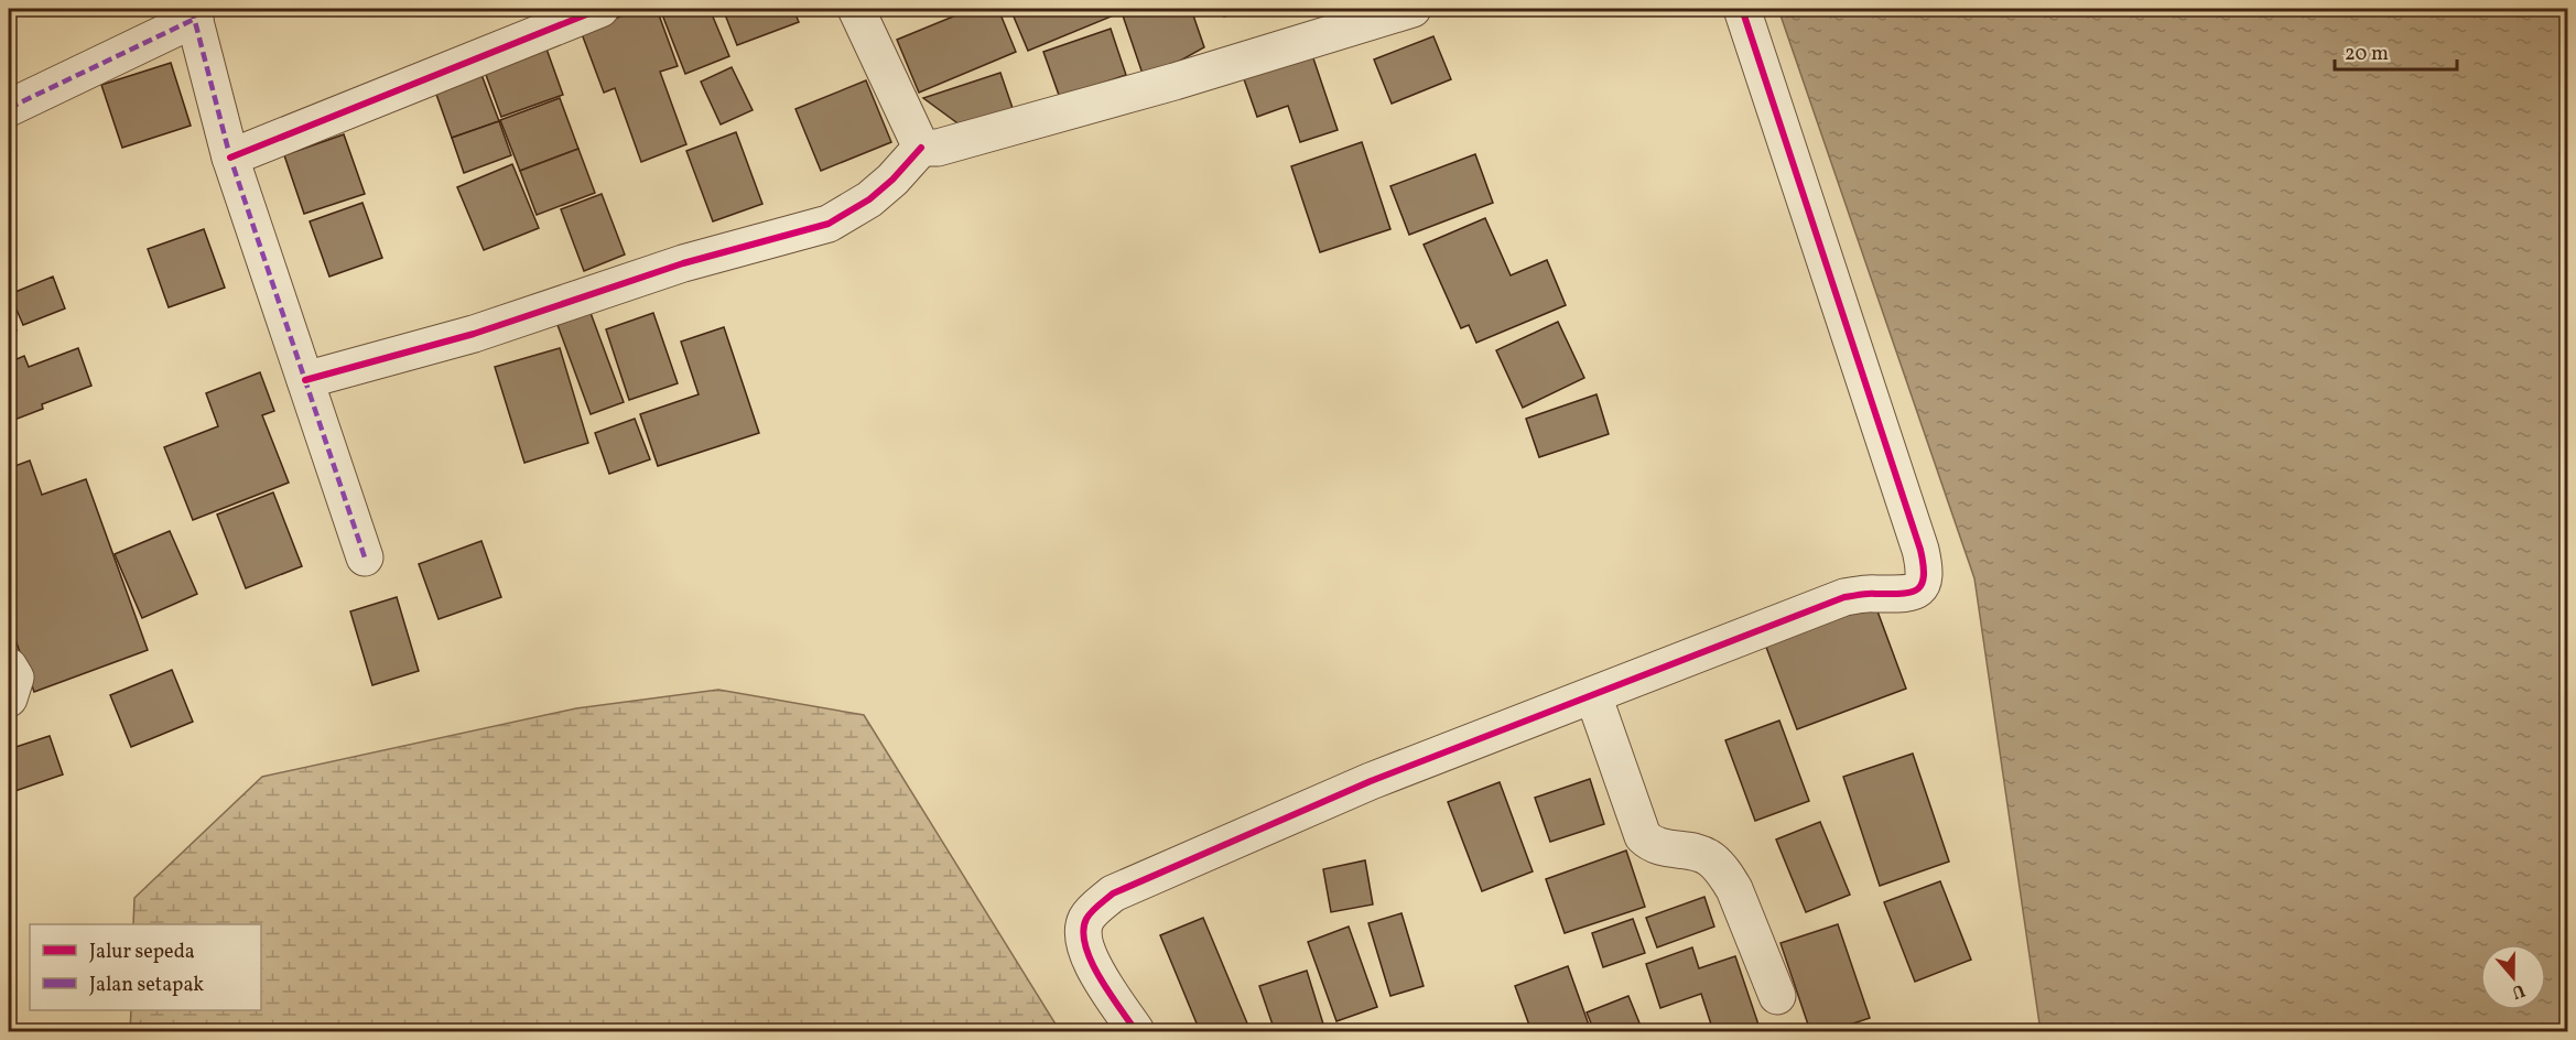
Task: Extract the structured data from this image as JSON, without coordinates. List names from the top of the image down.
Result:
{
  "legend": ["Jalur sepeda", "Jalan setapak"],
  "scale_bar": "20 m",
  "north": "bottom"
}
